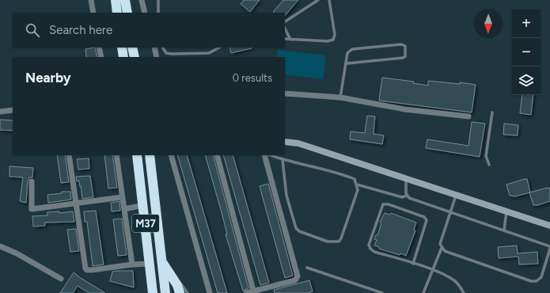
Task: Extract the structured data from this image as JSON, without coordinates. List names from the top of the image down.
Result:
{
  "streets": {
    "highway": ["M37"]
  },
  "north": "bottom",
  "page": {
    "map_buttons": ["+", "−"],
    "search": "Search here",
    "heading": ["Nearby", "0 results"]
  }
}
